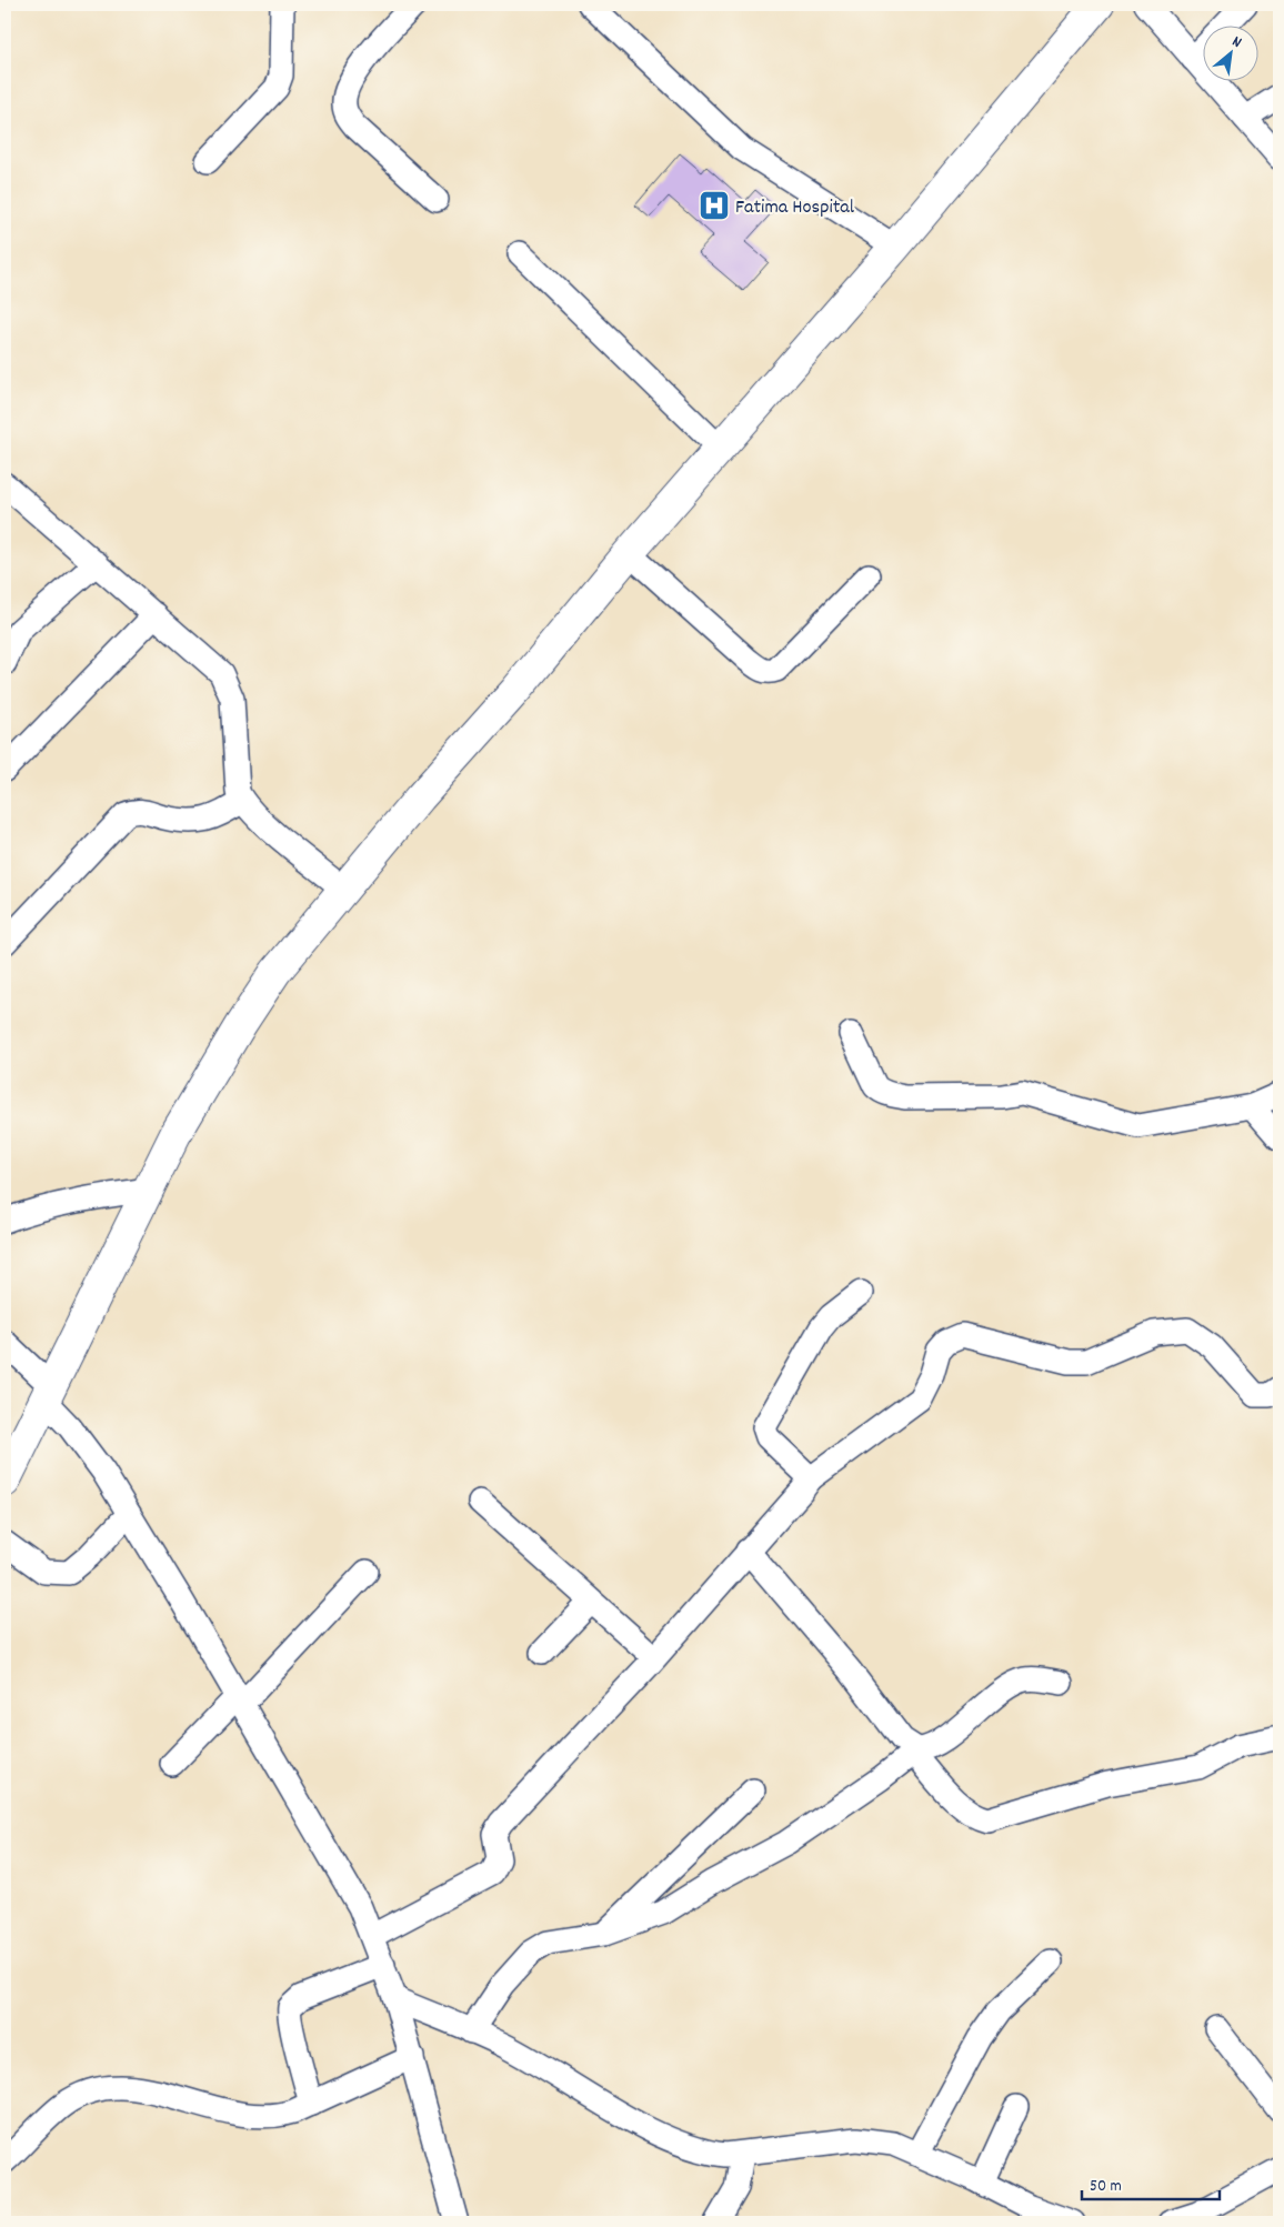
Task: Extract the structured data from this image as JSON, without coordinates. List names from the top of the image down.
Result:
{
  "places": {
    "hospital": ["Fatima Hospital"]
  },
  "scale_bar": "50 m",
  "north": "top right"
}
